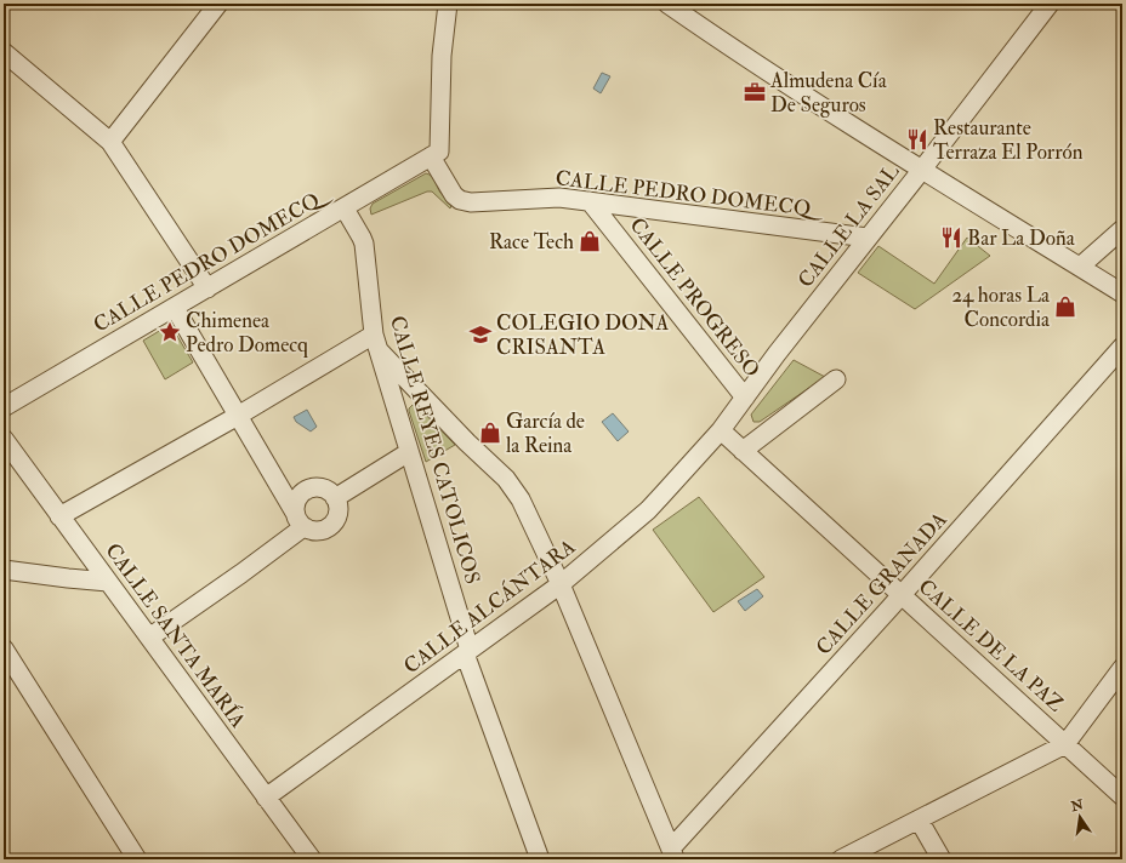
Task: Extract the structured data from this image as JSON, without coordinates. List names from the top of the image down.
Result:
{
  "streets": {
    "street": [
      "CALLE PEDRO DOMECQ",
      "CALLE LA SAL",
      "CALLE PROGRESO",
      "CALLE REYES CATOLICOS",
      "CALLE GRANADA",
      "CALLE ALCÁNTARA",
      "CALLE SANTA MARÍA",
      "CALLE DE LA PAZ"
    ]
  },
  "crossings": [
    ["CALLE PEDRO DOMECQ", "CALLE LA SAL"],
    ["CALLE PEDRO DOMECQ", "CALLE PROGRESO"],
    ["CALLE PEDRO DOMECQ", "CALLE REYES CATOLICOS"],
    ["CALLE LA SAL", "CALLE PROGRESO"],
    ["CALLE LA SAL", "CALLE ALCÁNTARA"],
    ["CALLE LA SAL", "CALLE DE LA PAZ"],
    ["CALLE REYES CATOLICOS", "CALLE ALCÁNTARA"],
    ["CALLE GRANADA", "CALLE DE LA PAZ"],
    ["CALLE ALCÁNTARA", "CALLE SANTA MARÍA"],
    ["CALLE ALCÁNTARA", "CALLE DE LA PAZ"]
  ],
  "places": {
    "office": ["Almudena Cía De Seguros"],
    "restaurant": ["Restaurante Terraza El Porrón", "Bar La Doña"],
    "shop": ["Race Tech", "24 horas La Concordia", "García de la Reina"],
    "place": ["Chimenea Pedro Domecq"],
    "school or university": ["COLEGIO DONA CRISANTA"]
  },
  "north": "top"
}
